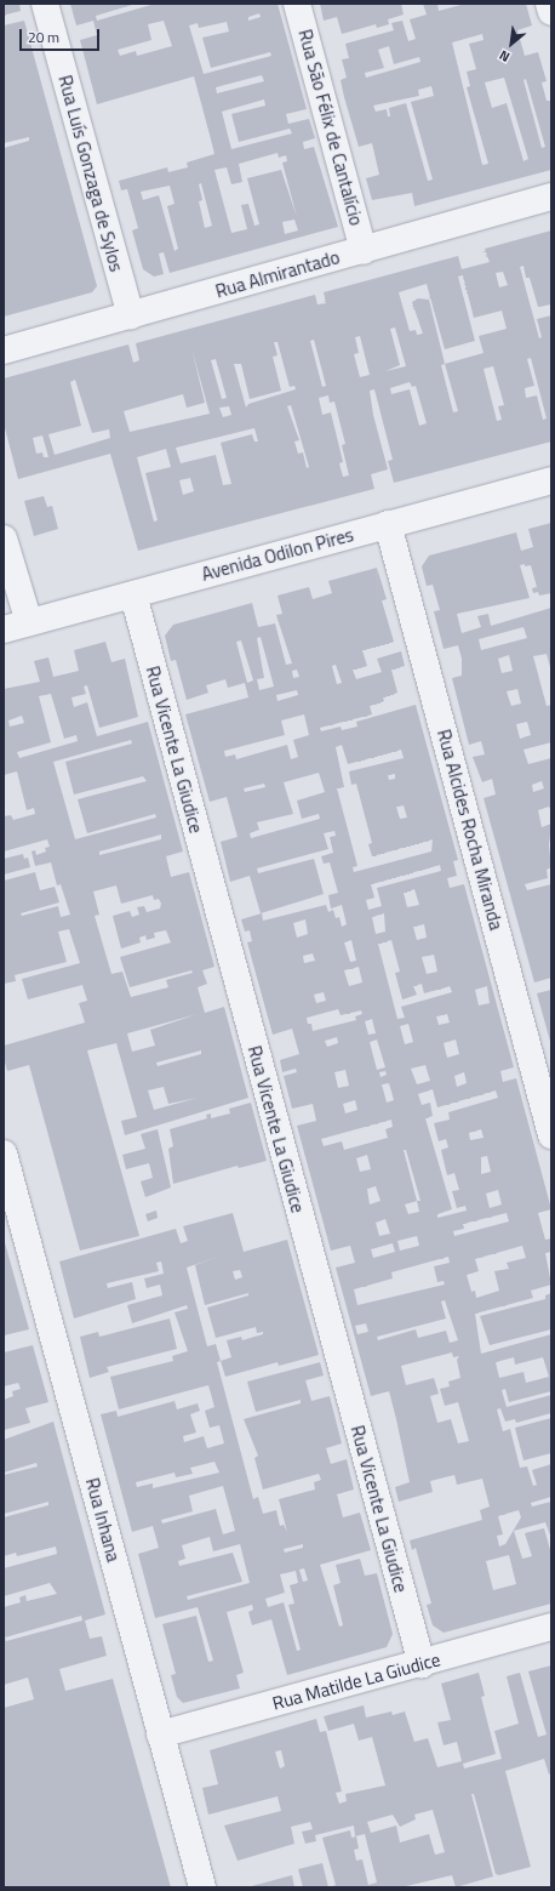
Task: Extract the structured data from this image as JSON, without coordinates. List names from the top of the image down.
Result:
{
  "streets": {
    "street": [
      "Rua São Félix de Cantalício",
      "Rua Luís Gonzaga de Sylos",
      "Rua Almirantado",
      "Avenida Odilon Pires",
      "Rua Vicente La Giudice",
      "Rua Alcides Rocha Miranda",
      "Rua Inhana",
      "Rua Matilde La Giudice"
    ]
  },
  "crossings": [
    ["Rua São Félix de Cantalício", "Rua Almirantado"],
    ["Rua Luís Gonzaga de Sylos", "Rua Almirantado"],
    ["Avenida Odilon Pires", "Rua Vicente La Giudice"],
    ["Avenida Odilon Pires", "Rua Alcides Rocha Miranda"],
    ["Rua Vicente La Giudice", "Rua Matilde La Giudice"],
    ["Rua Inhana", "Rua Matilde La Giudice"]
  ],
  "scale_bar": "20 m",
  "north": "bottom left"
}
